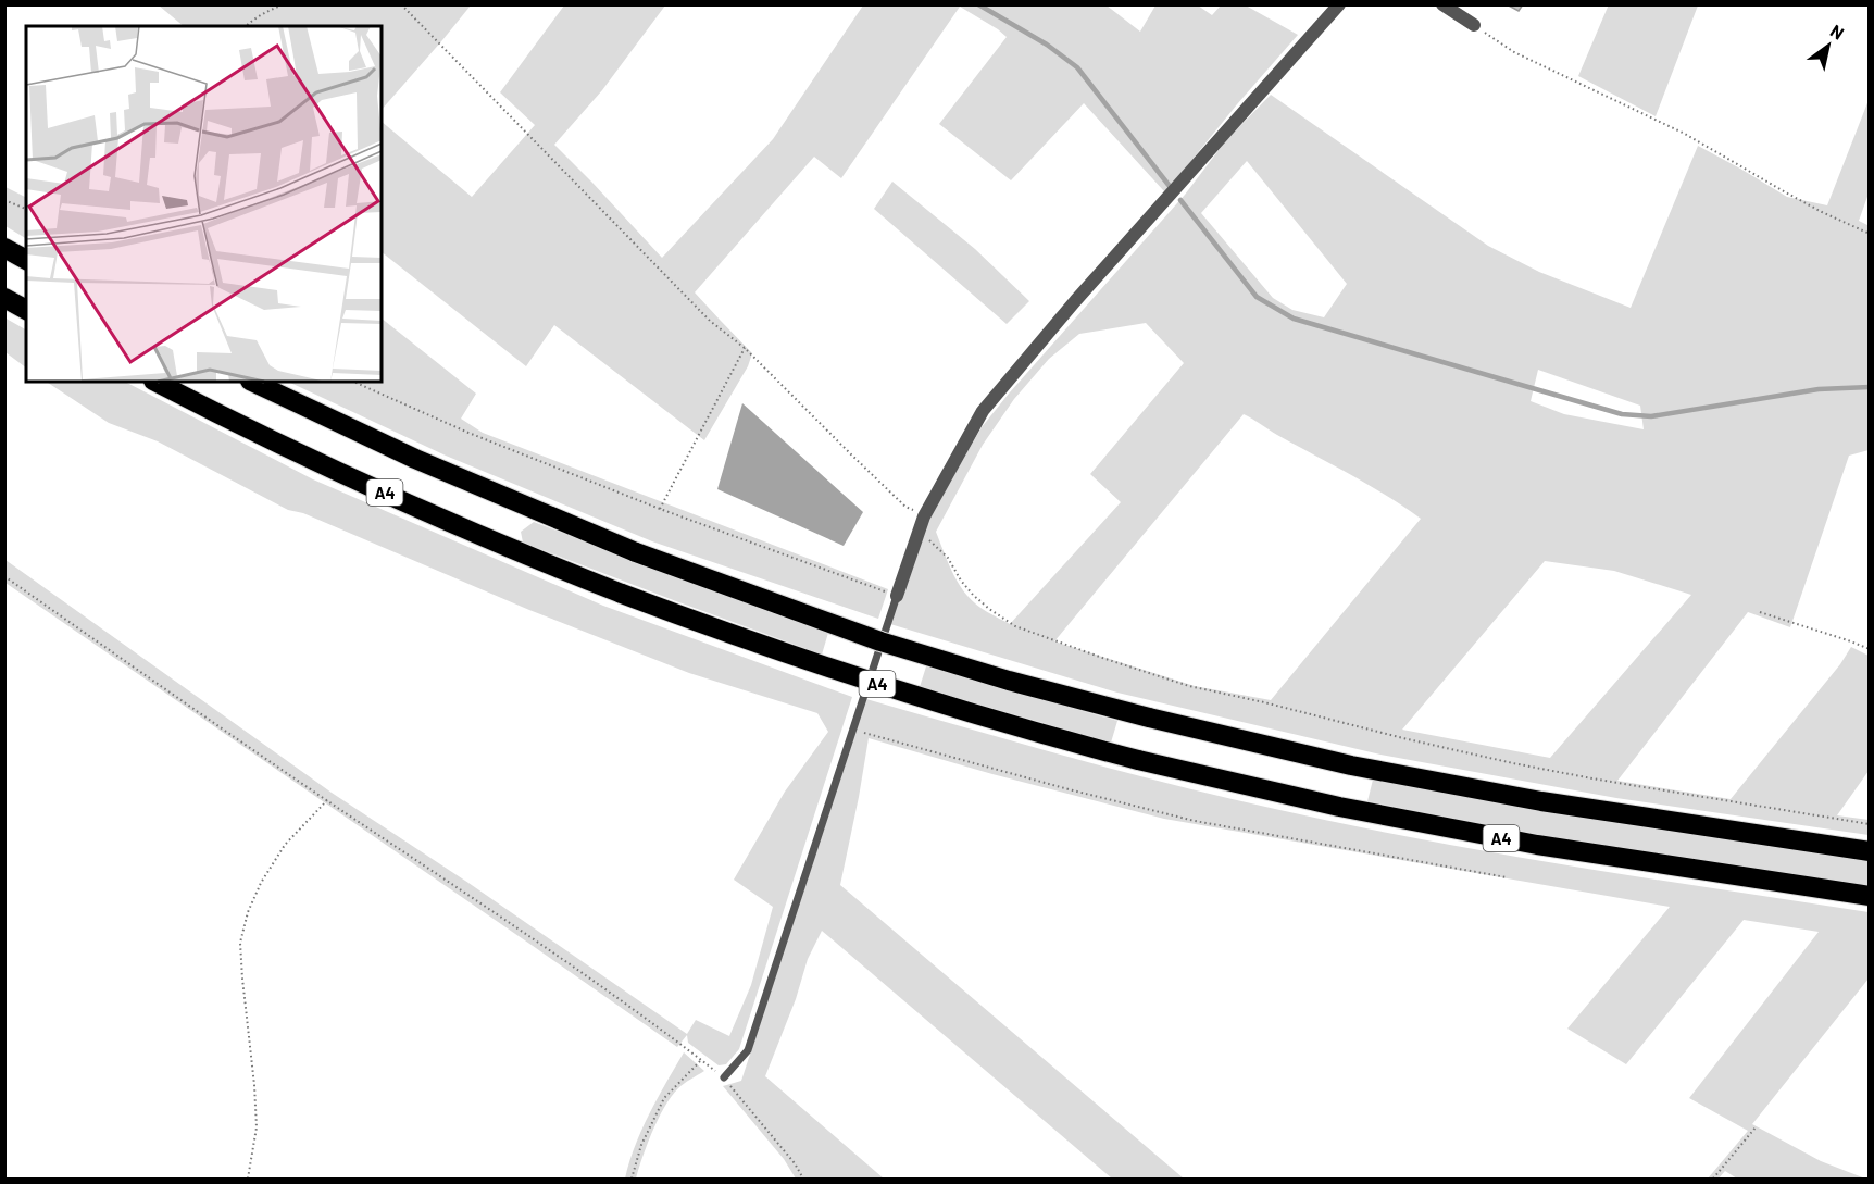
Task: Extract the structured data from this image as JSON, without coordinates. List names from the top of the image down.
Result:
{
  "streets": {
    "highway": ["A4"]
  },
  "north": "top right"
}
